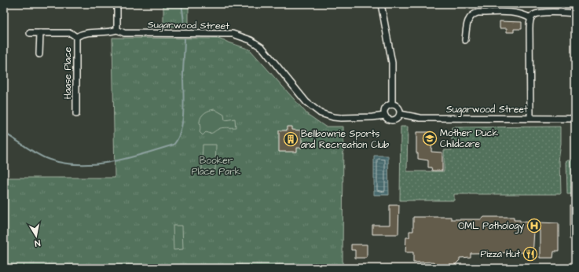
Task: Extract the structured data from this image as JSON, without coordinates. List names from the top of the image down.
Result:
{
  "streets": {
    "street": ["Sugarwood Street", "Haase Place"]
  },
  "crossings": [
    ["Sugarwood Street", "Haase Place"]
  ],
  "parks": ["Booker Place Park"],
  "places": {
    "school or university": ["Mother Duck Childcare"],
    "building": ["Bellbowrie Sports and Recreation Club"],
    "hospital": ["OML Pathology"],
    "restaurant": ["Pizza Hut"]
  },
  "north": "bottom"
}
